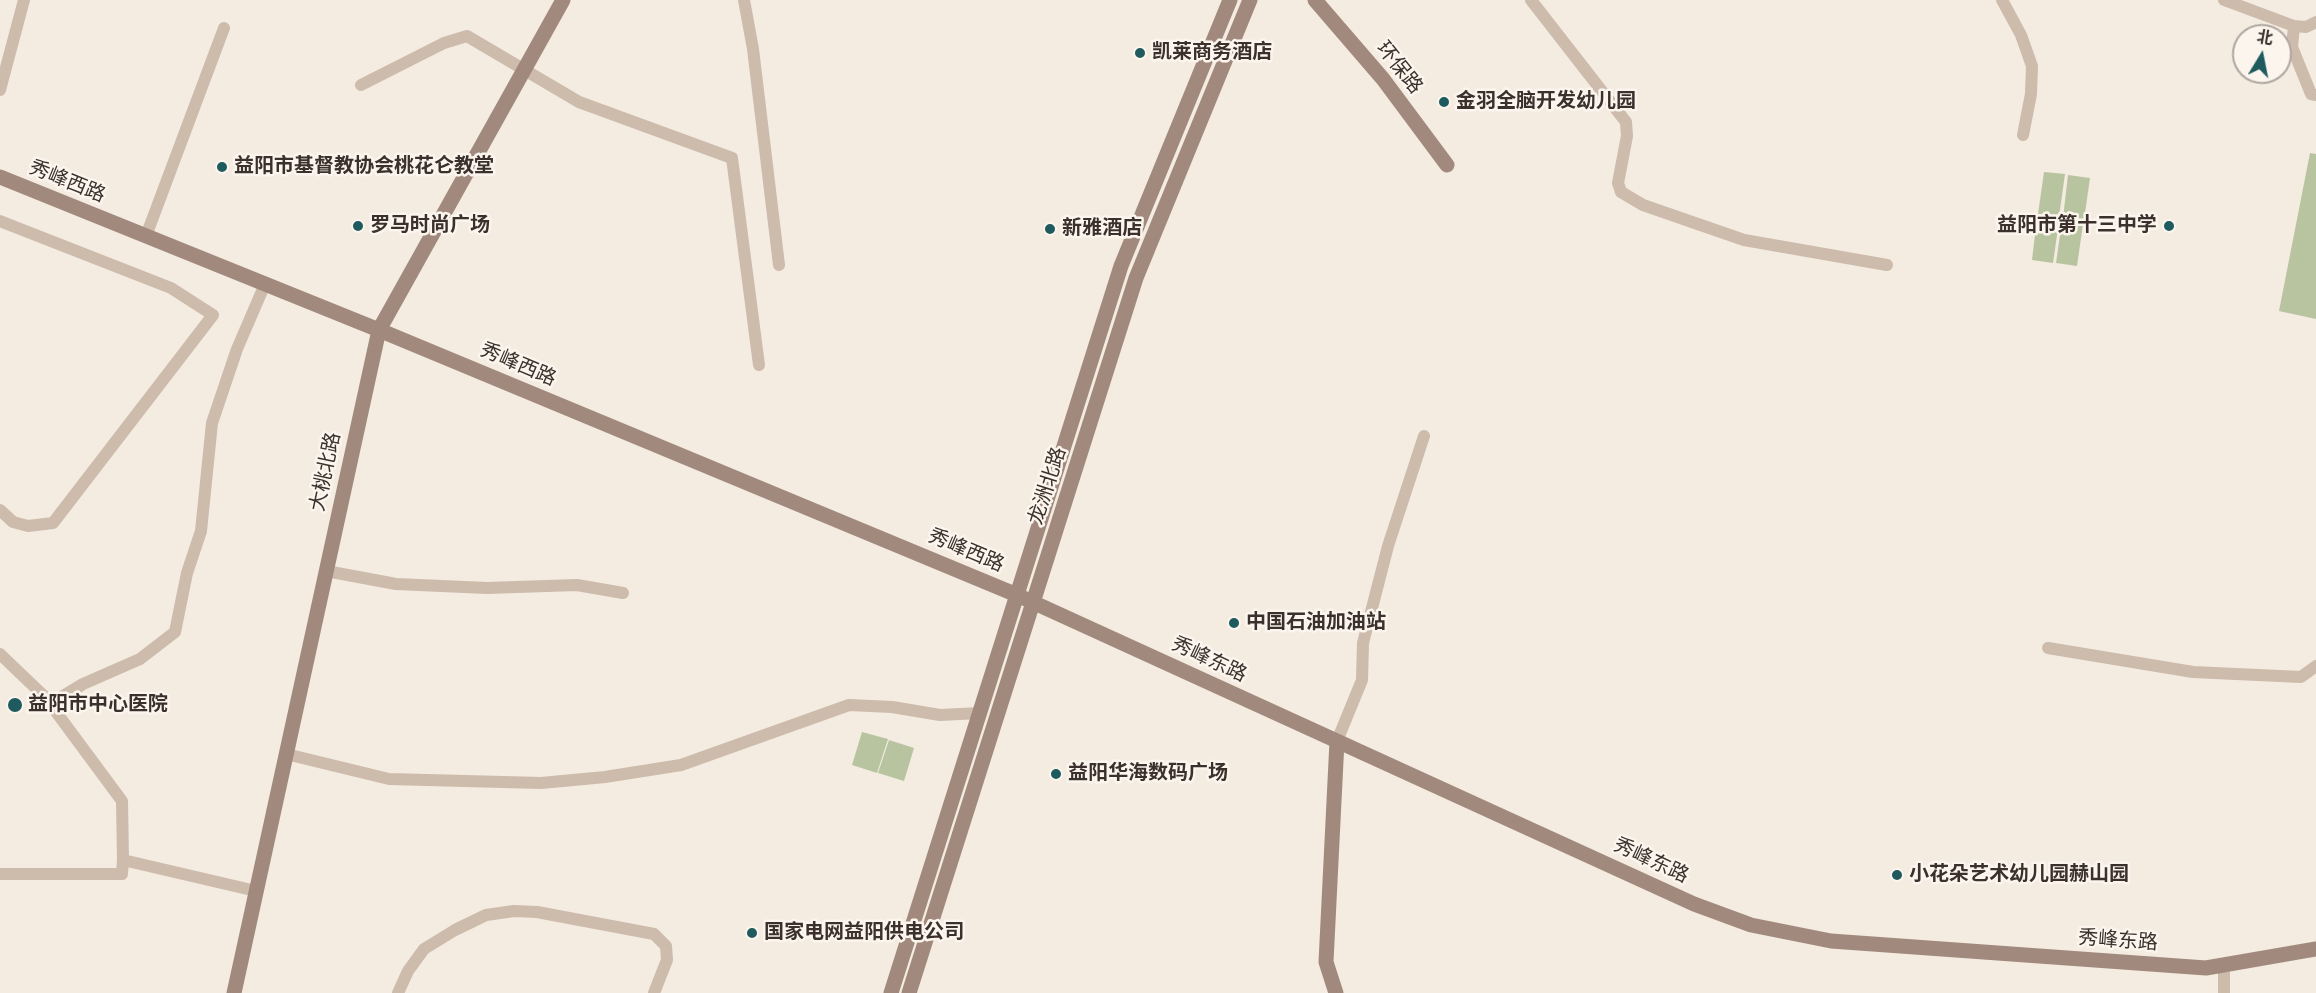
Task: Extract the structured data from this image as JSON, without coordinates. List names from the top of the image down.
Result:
{
  "streets": {
    "street": [
      "环保路",
      "秀峰西路",
      "大桃北路",
      "龙洲北路",
      "秀峰东路"
    ]
  },
  "crossings": [
    ["秀峰西路", "大桃北路"],
    ["秀峰西路", "龙洲北路"],
    ["秀峰西路", "秀峰东路"],
    ["龙洲北路", "秀峰东路"]
  ],
  "places": [
    "凯莱商务酒店",
    "金羽全脑开发幼儿园",
    "益阳市基督教协会桃花仑教堂",
    "罗马时尚广场",
    "益阳市第十三中学",
    "新雅酒店",
    "中国石油加油站",
    "益阳市中心医院",
    "益阳华海数码广场",
    "小花朵艺术幼儿园赫山园",
    "国家电网益阳供电公司"
  ],
  "north": "top"
}
